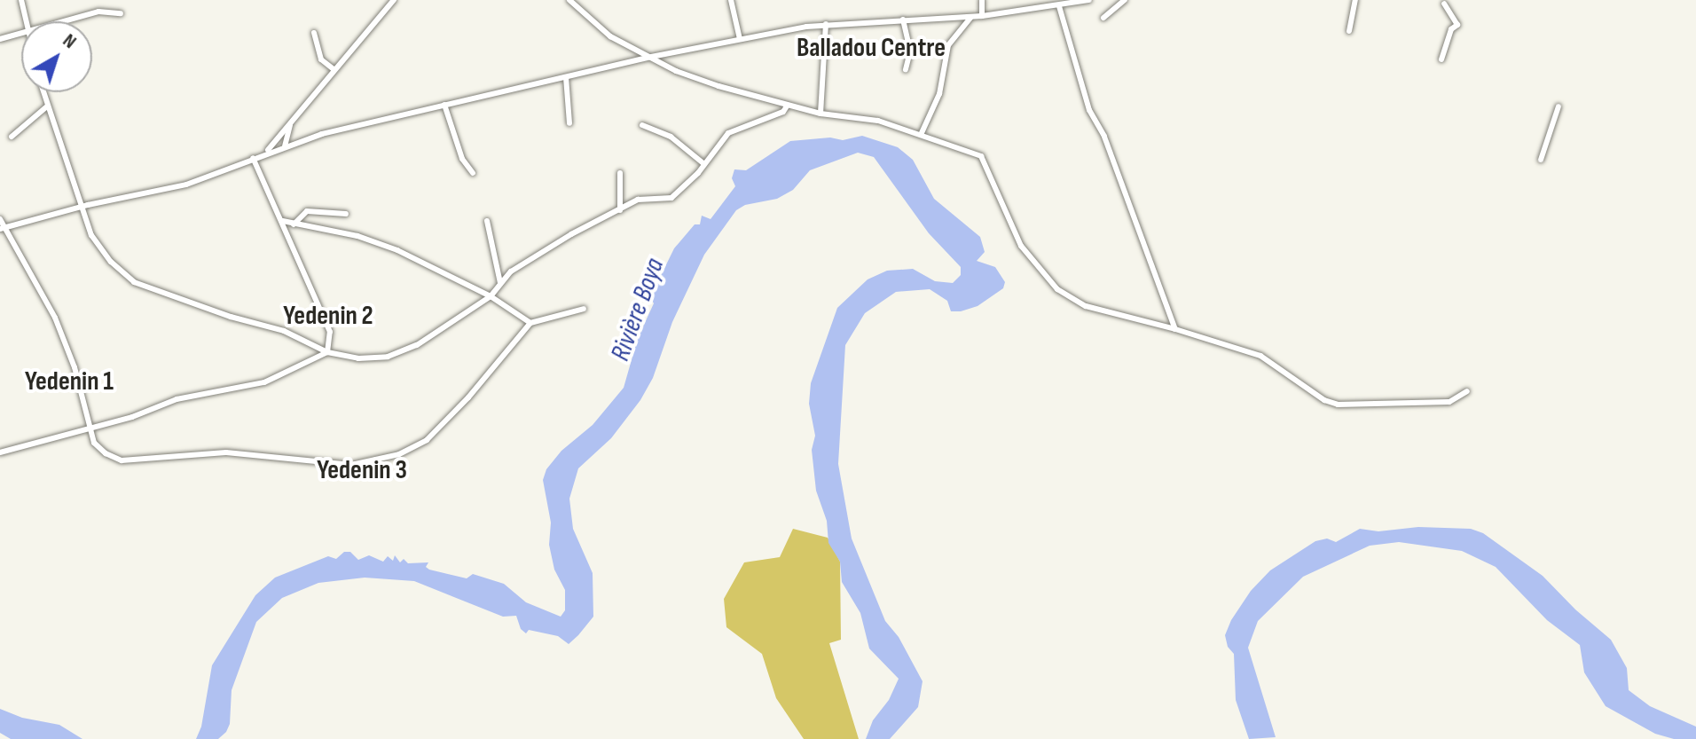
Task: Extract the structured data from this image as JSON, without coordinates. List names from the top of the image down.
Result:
{
  "districts": [
    "Balladou Centre",
    "Yedenin 2",
    "Yedenin 1",
    "Yedenin 3"
  ],
  "water": ["Rivière Boya"],
  "north": "top right"
}
